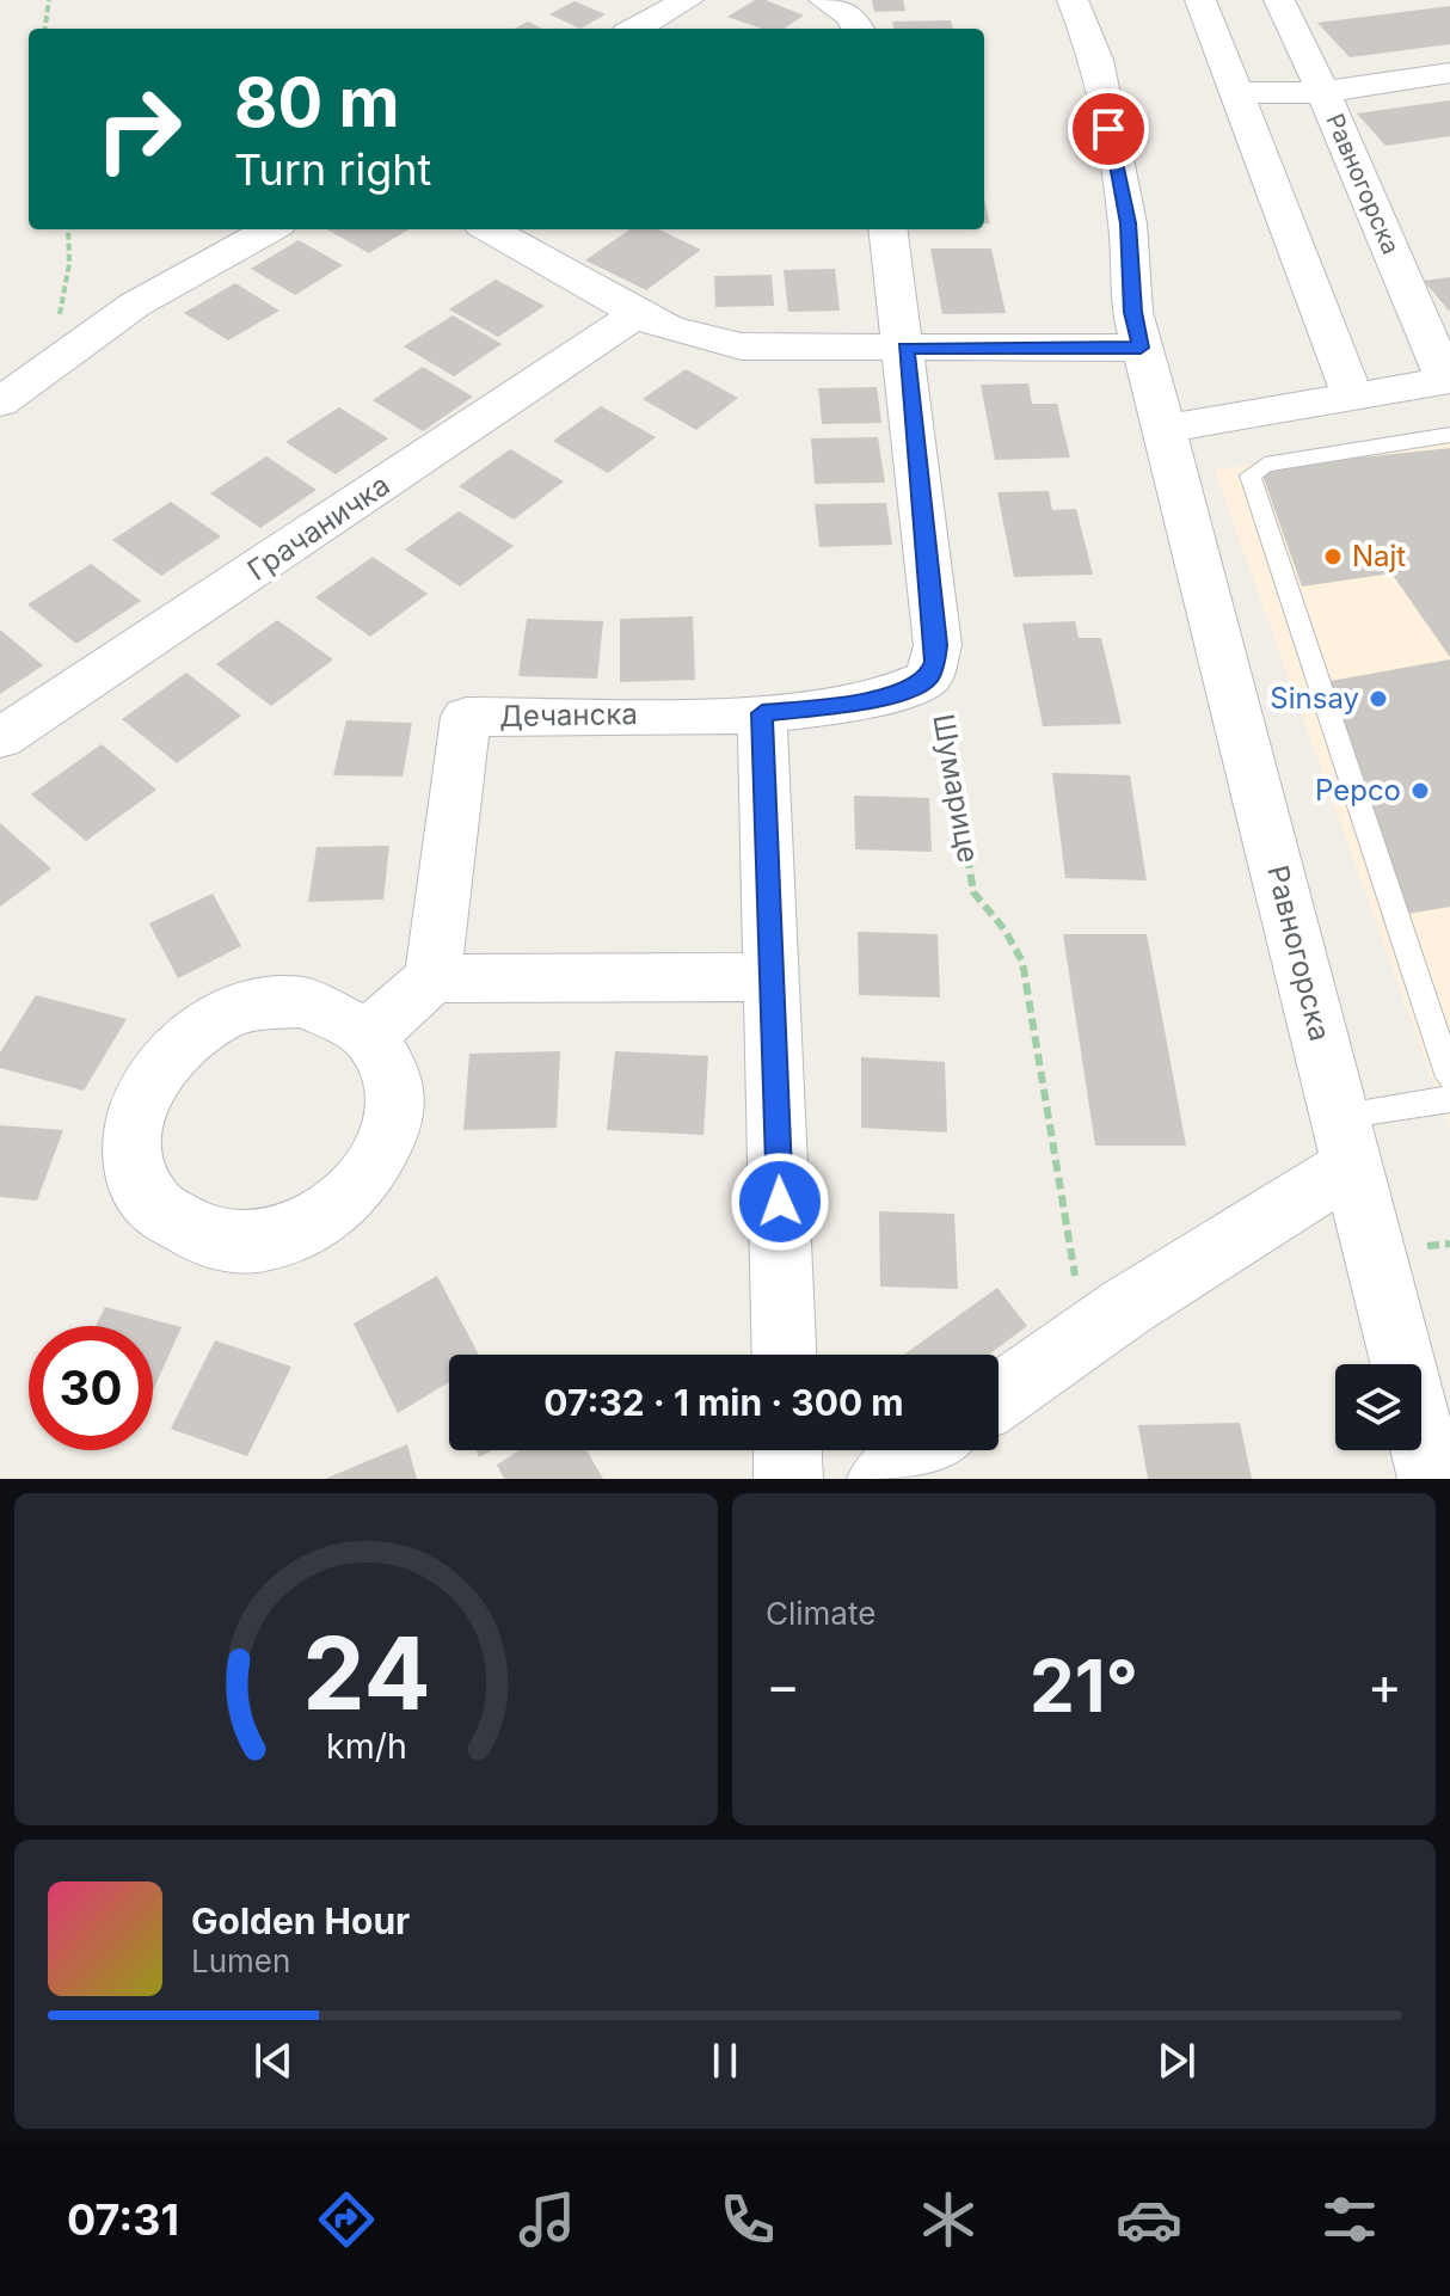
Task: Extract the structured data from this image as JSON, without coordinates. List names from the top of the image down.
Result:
{
  "streets": {
    "street": [
      "Равногорска",
      "Грачаничка",
      "Дечанска",
      "Шумарице"
    ]
  },
  "places": ["Najt", "Sinsay", "Pepco"],
  "page": {
    "turn": ["80 m", "Turn right"],
    "limit": "30",
    "trip": "07:32 · 1 min · 300 m",
    "tile": "Climate",
    "heat": ["−", "21°", "+"],
    "song": ["Golden Hour", "Lumen"],
    "tabs": "07:31",
    "gauge": ["24", "km/h"]
  }
}
